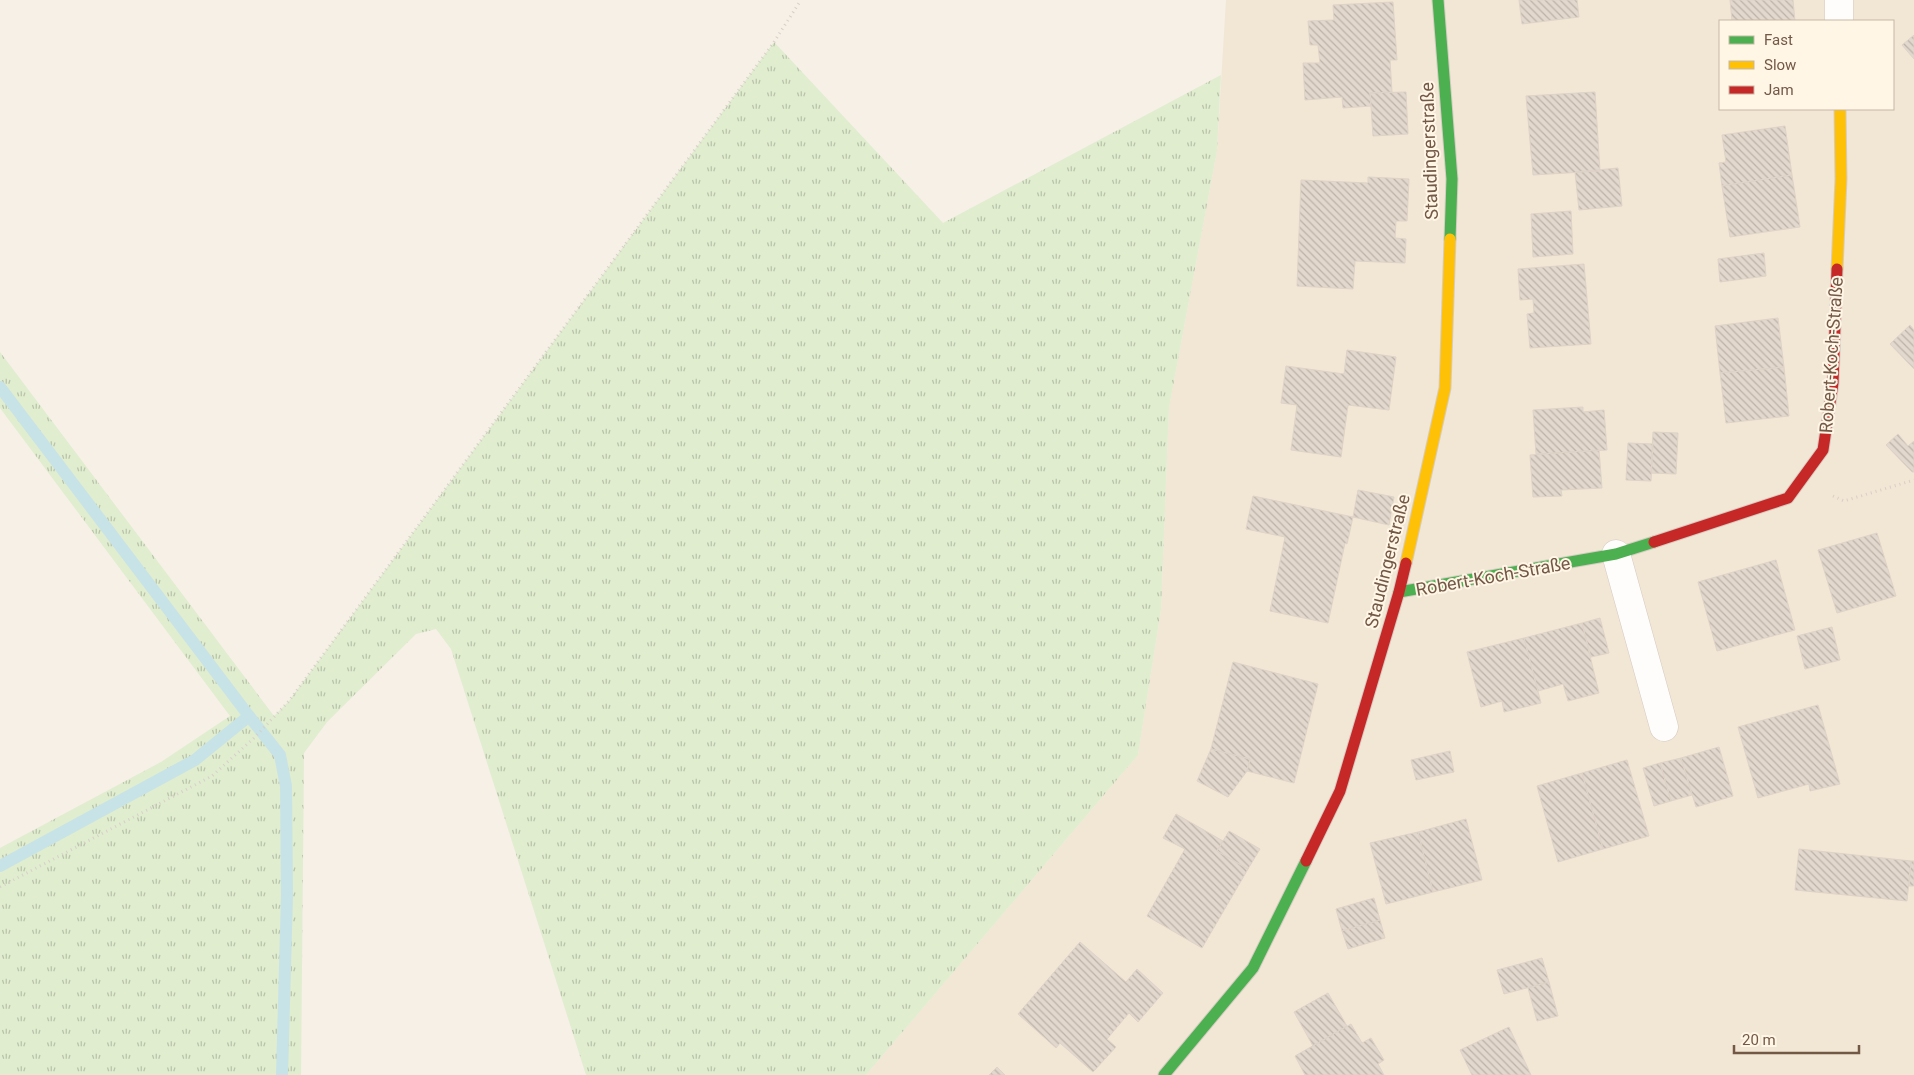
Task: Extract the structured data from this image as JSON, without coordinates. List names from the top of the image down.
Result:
{
  "streets": {
    "street": ["Staudingerstraße", "Robert-Koch-Straße"]
  },
  "crossings": [
    ["Staudingerstraße", "Robert-Koch-Straße"]
  ],
  "legend": ["Fast", "Slow", "Jam"],
  "scale_bar": "20 m"
}
